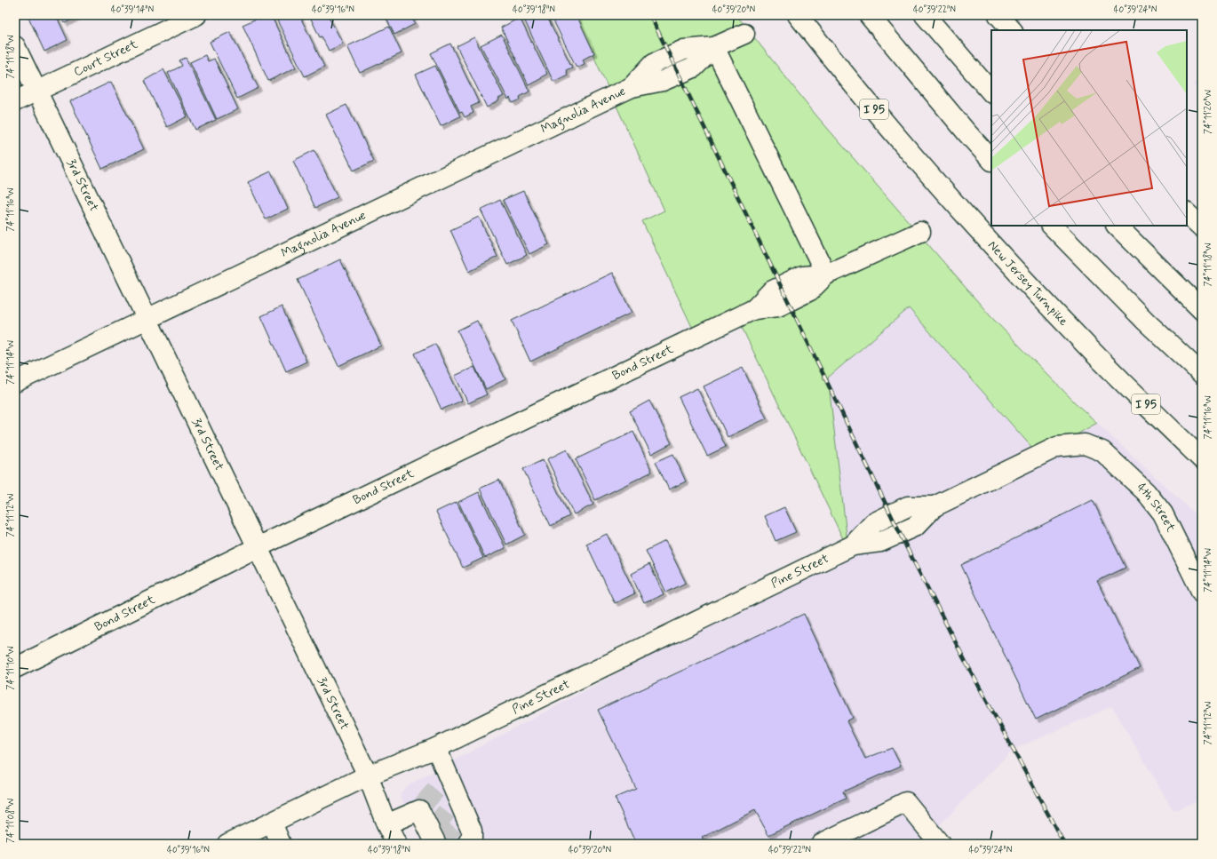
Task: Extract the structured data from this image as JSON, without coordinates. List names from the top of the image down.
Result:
{
  "streets": {
    "main road": [
      "Court Street",
      "I 95",
      "Magnolia Avenue",
      "3rd Street",
      "New Jersey Turnpike",
      "Bond Street",
      "4th Street",
      "Pine Street"
    ]
  },
  "crossings": [
    ["Court Street", "3rd Street"],
    ["Magnolia Avenue", "3rd Street"],
    ["3rd Street", "Bond Street"],
    ["3rd Street", "Pine Street"],
    ["4th Street", "Pine Street"]
  ],
  "coordinates": [
    "40°39'14\"N",
    "40°39'16\"N",
    "40°39'18\"N",
    "40°39'20\"N",
    "40°39'22\"N",
    "40°39'24\"N",
    "74°11'18\"W",
    "74°11'20\"W",
    "74°11'16\"W",
    "74°11'14\"W",
    "74°11'12\"W",
    "74°11'10\"W",
    "74°11'08\"W"
  ]
}
